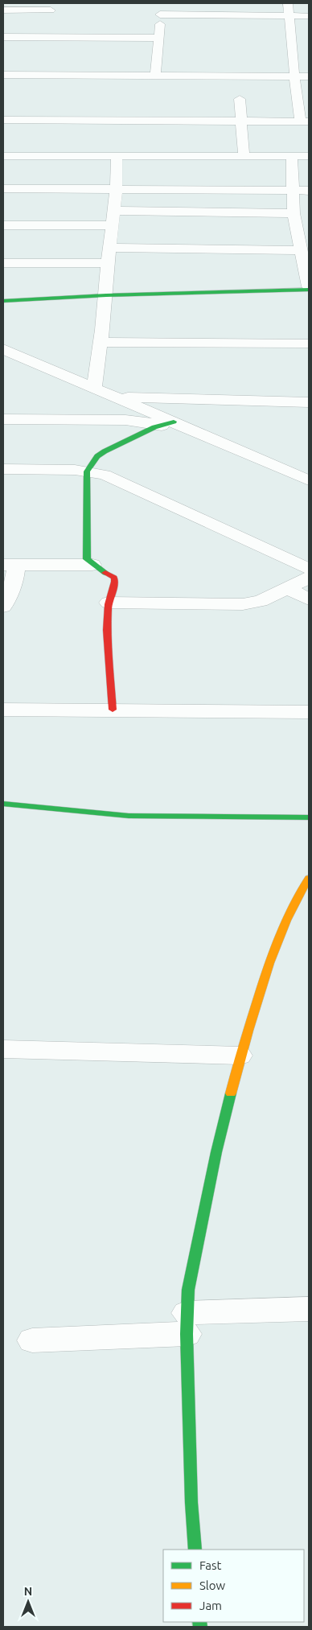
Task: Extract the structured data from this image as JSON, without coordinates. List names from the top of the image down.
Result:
{
  "legend": ["Fast", "Slow", "Jam"],
  "north": "top"
}
